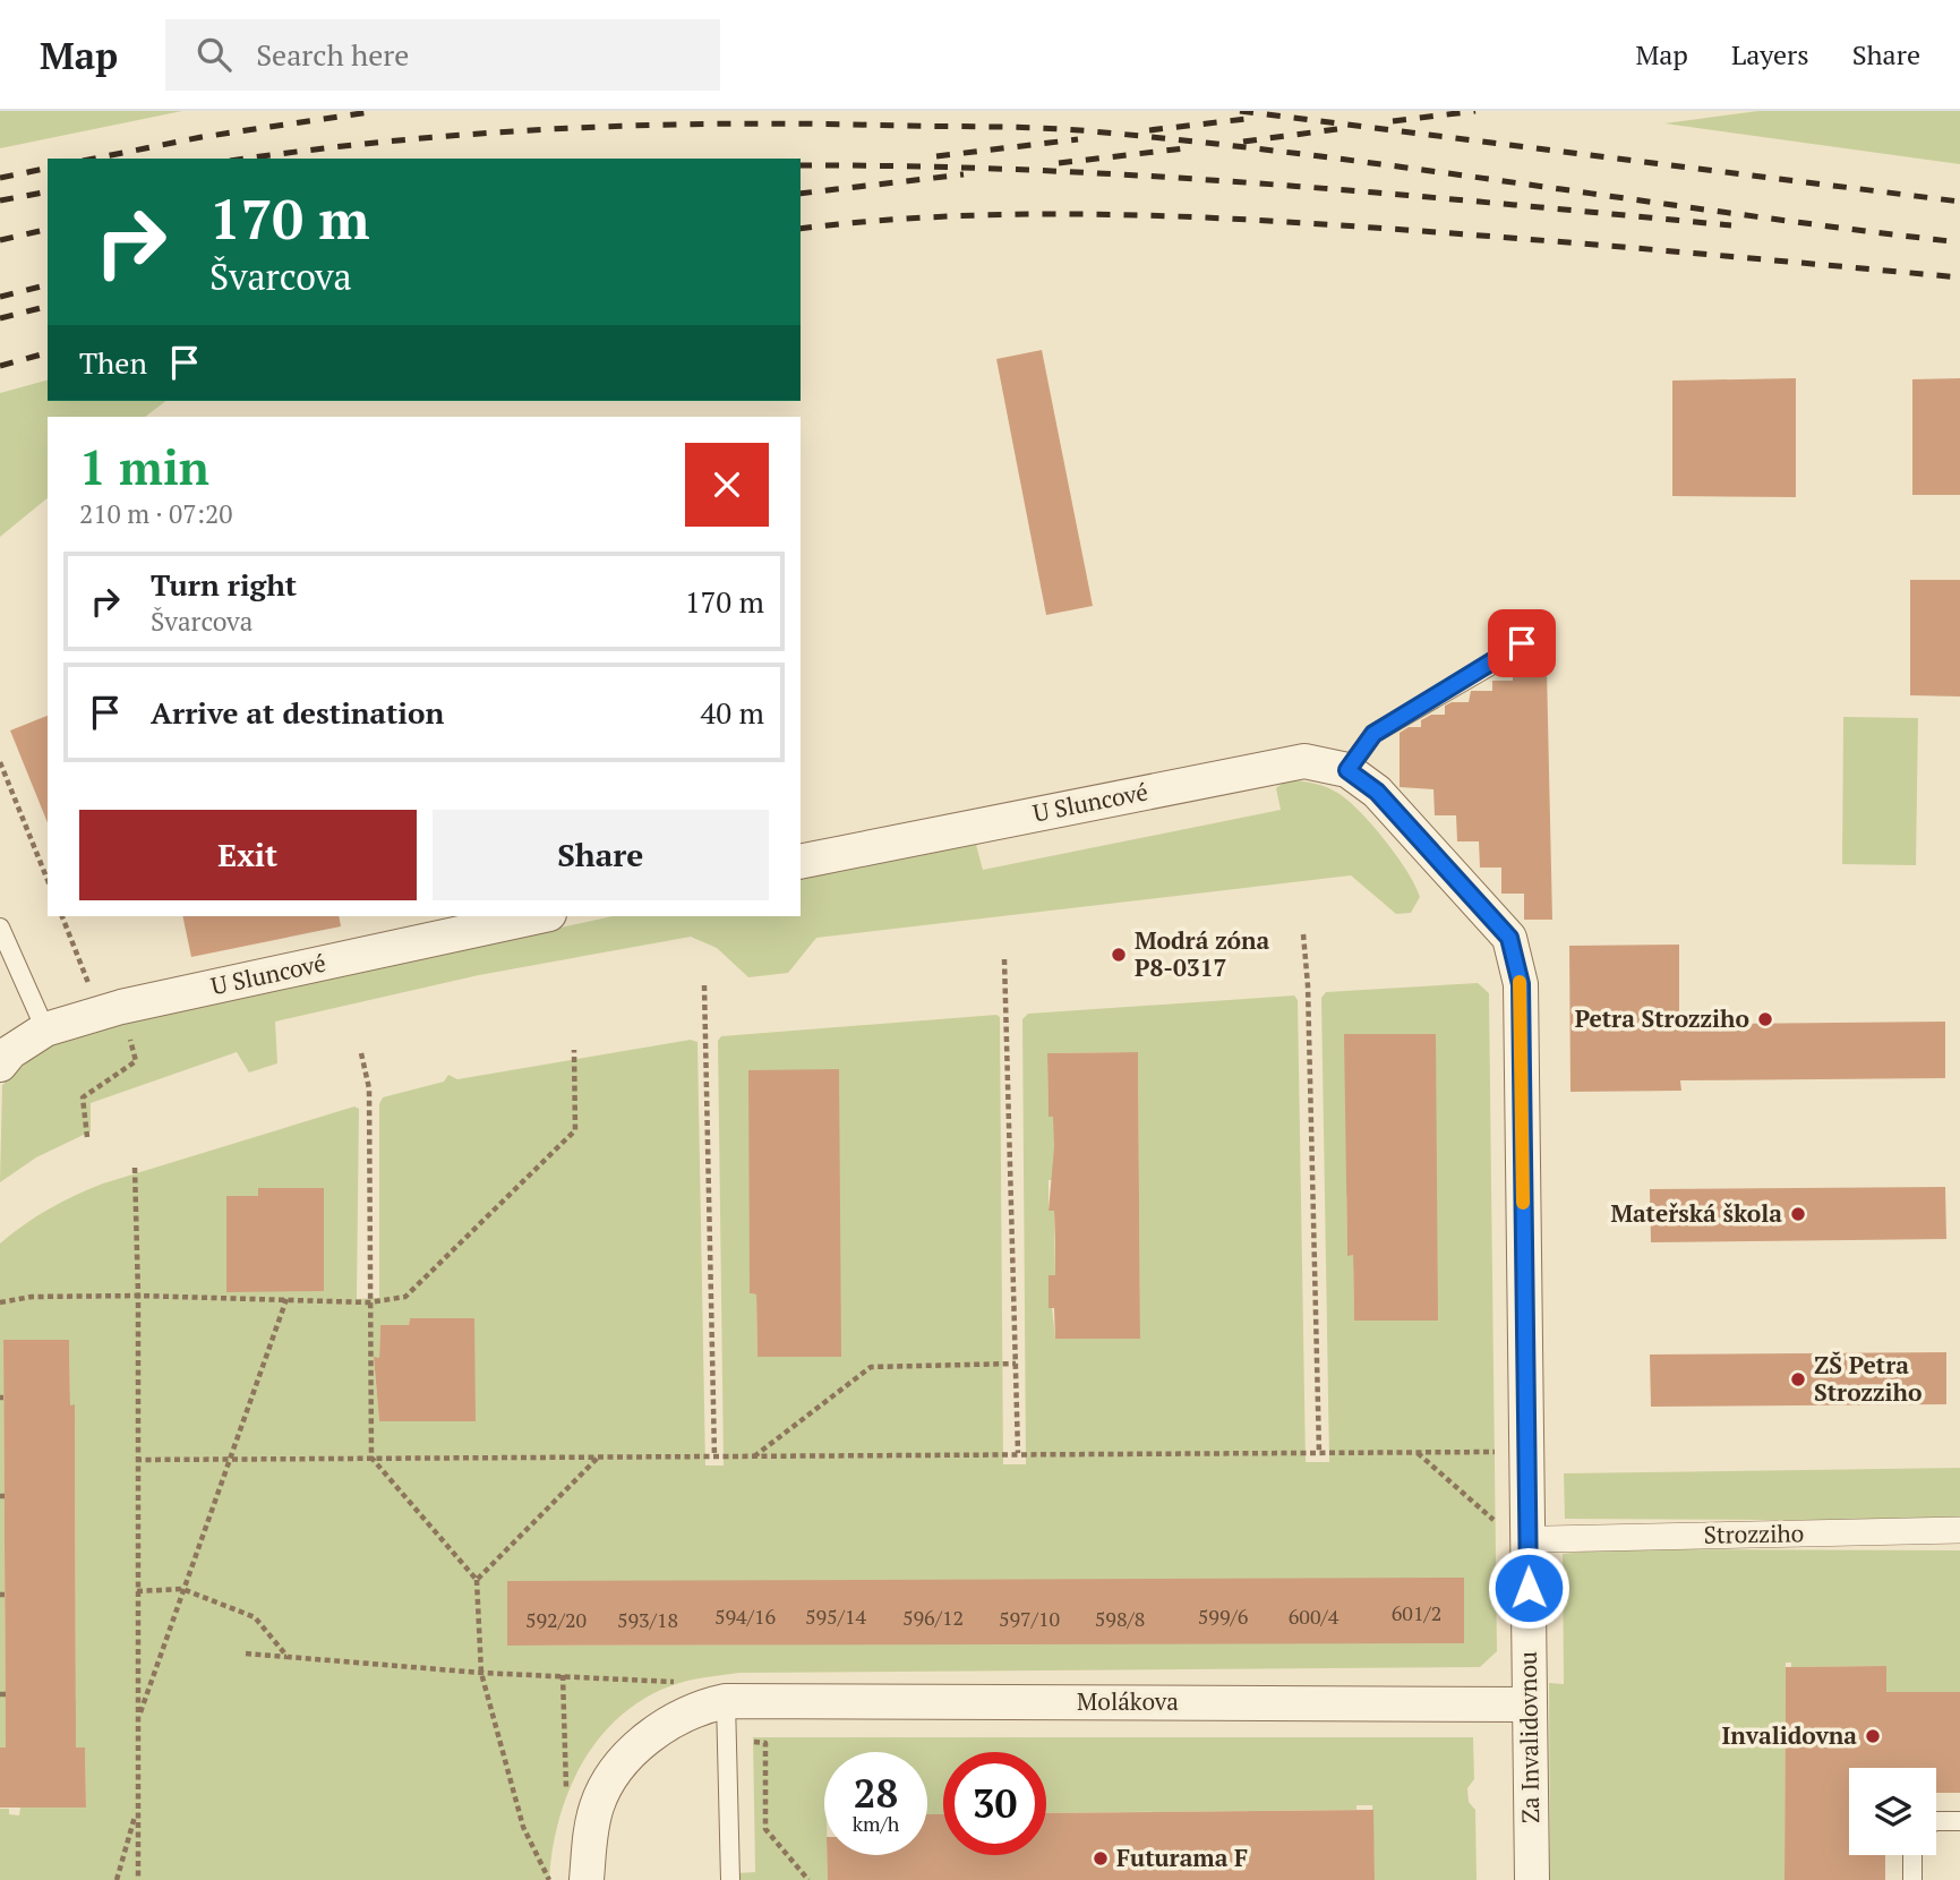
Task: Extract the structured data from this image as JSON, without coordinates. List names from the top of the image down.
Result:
{
  "streets": {
    "street": [
      "U Sluncové",
      "Strozziho",
      "Molákova",
      "Za Invalidovnou"
    ]
  },
  "crossings": [
    ["U Sluncové", "Za Invalidovnou"],
    ["Molákova", "Za Invalidovnou"]
  ],
  "places": [
    "Modrá zóna P8-0317",
    "Petra Strozziho",
    "Mateřská škola",
    "ZŠ Petra Strozziho",
    "Invalidovna",
    "Futurama F"
  ],
  "house_numbers": [
    "601/2",
    "594/16",
    "595/14",
    "599/6",
    "600/4",
    "596/12",
    "597/10",
    "598/8",
    "592/20",
    "593/18"
  ],
  "page": {
    "header": "Map",
    "search": "Search here",
    "nav": ["Map", "Layers", "Share"],
    "turn": ["170 m", "Švarcova"],
    "then": "Then",
    "heading": ["1 min", "210 m · 07:20"],
    "list": [
      {
        "name": "Turn right",
        "note": "Švarcova",
        "value": "170 m"
      },
      {
        "name": "Arrive at destination",
        "value": "40 m"
      }
    ],
    "buttons": ["Exit", "Share"],
    "speed": "28 km/h",
    "limit": "30"
  }
}
